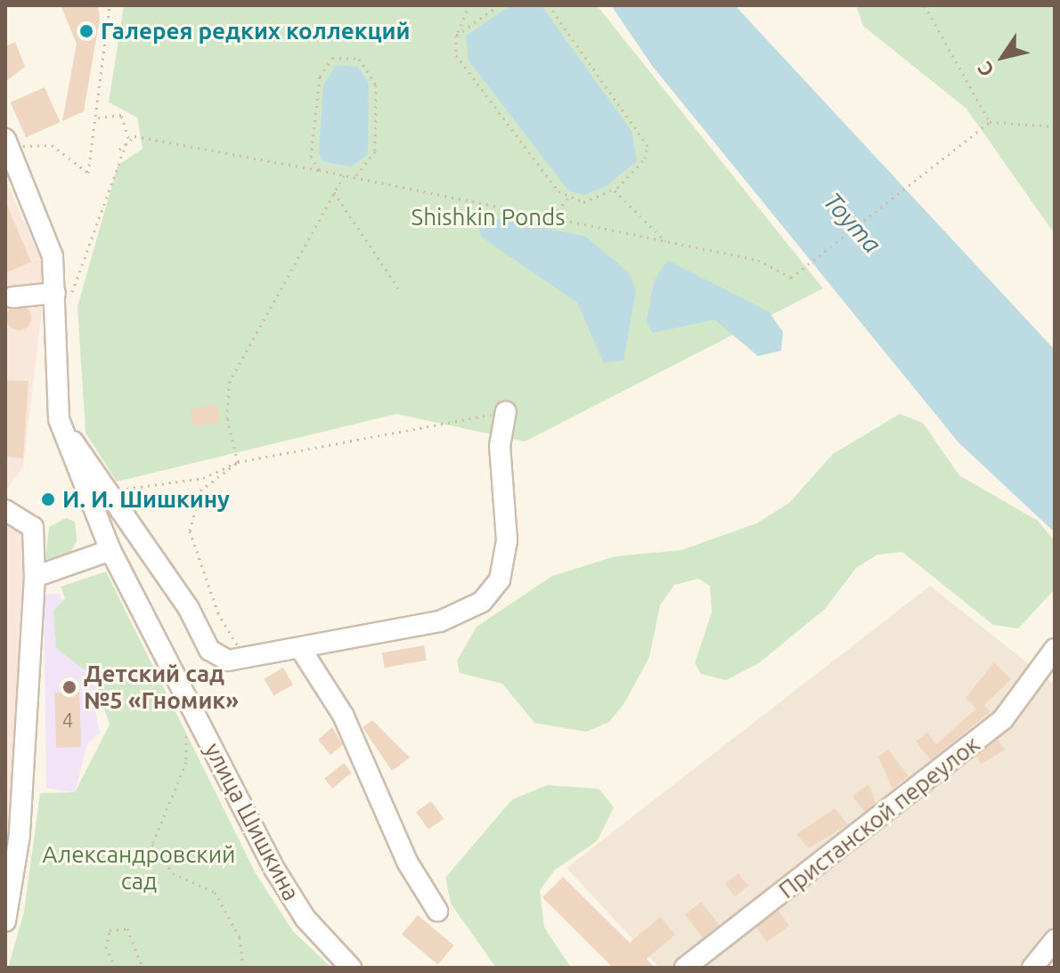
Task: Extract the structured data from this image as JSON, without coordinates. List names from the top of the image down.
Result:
{
  "streets": {
    "street": ["Пристанской переулок", "улица Шишкина"]
  },
  "water": ["Toyma"],
  "parks": ["Shishkin Ponds", "Александровский сад"],
  "places": ["Галерея редких коллекций", "И. И. Шишкину", "Детский сад №5 «Гномик»"],
  "house_numbers": ["4"],
  "north": "bottom left"
}
